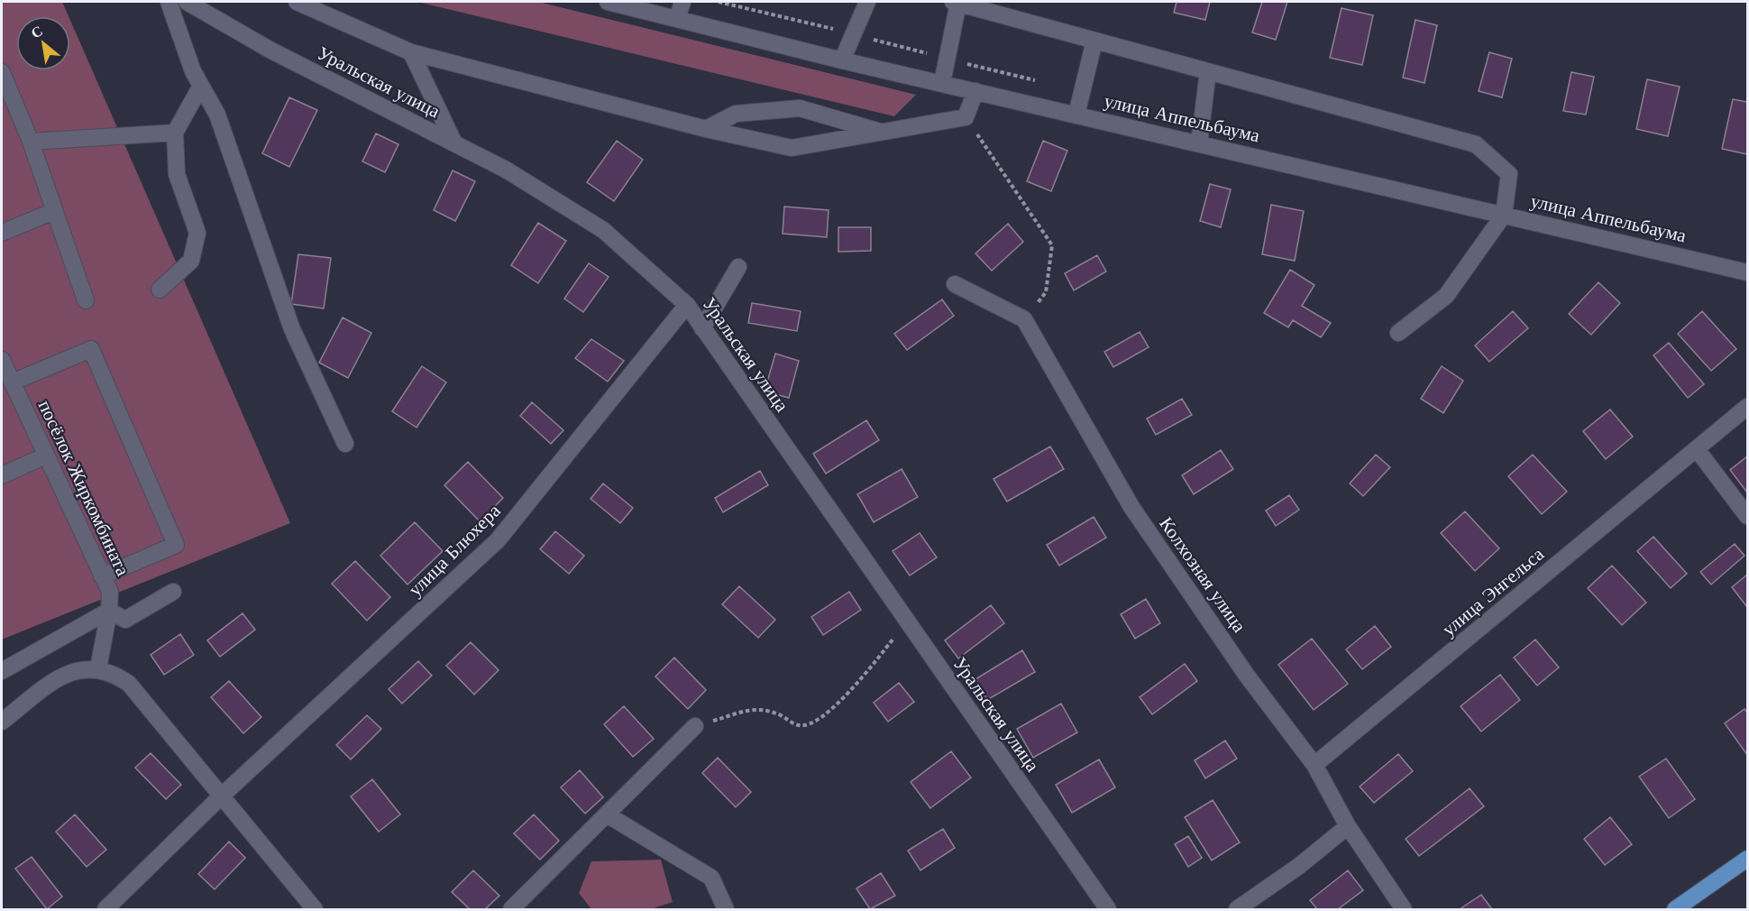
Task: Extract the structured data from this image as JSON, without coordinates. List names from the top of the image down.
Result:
{
  "streets": {
    "street": [
      "Уральская улица",
      "улица Аппельбаума",
      "посёлок Жиркомбината",
      "улица Блюхера",
      "Колхозная улица",
      "улица Энгельса"
    ]
  },
  "crossings": [
    ["Уральская улица", "улица Блюхера"],
    ["Колхозная улица", "улица Энгельса"]
  ],
  "north": "top left"
}
